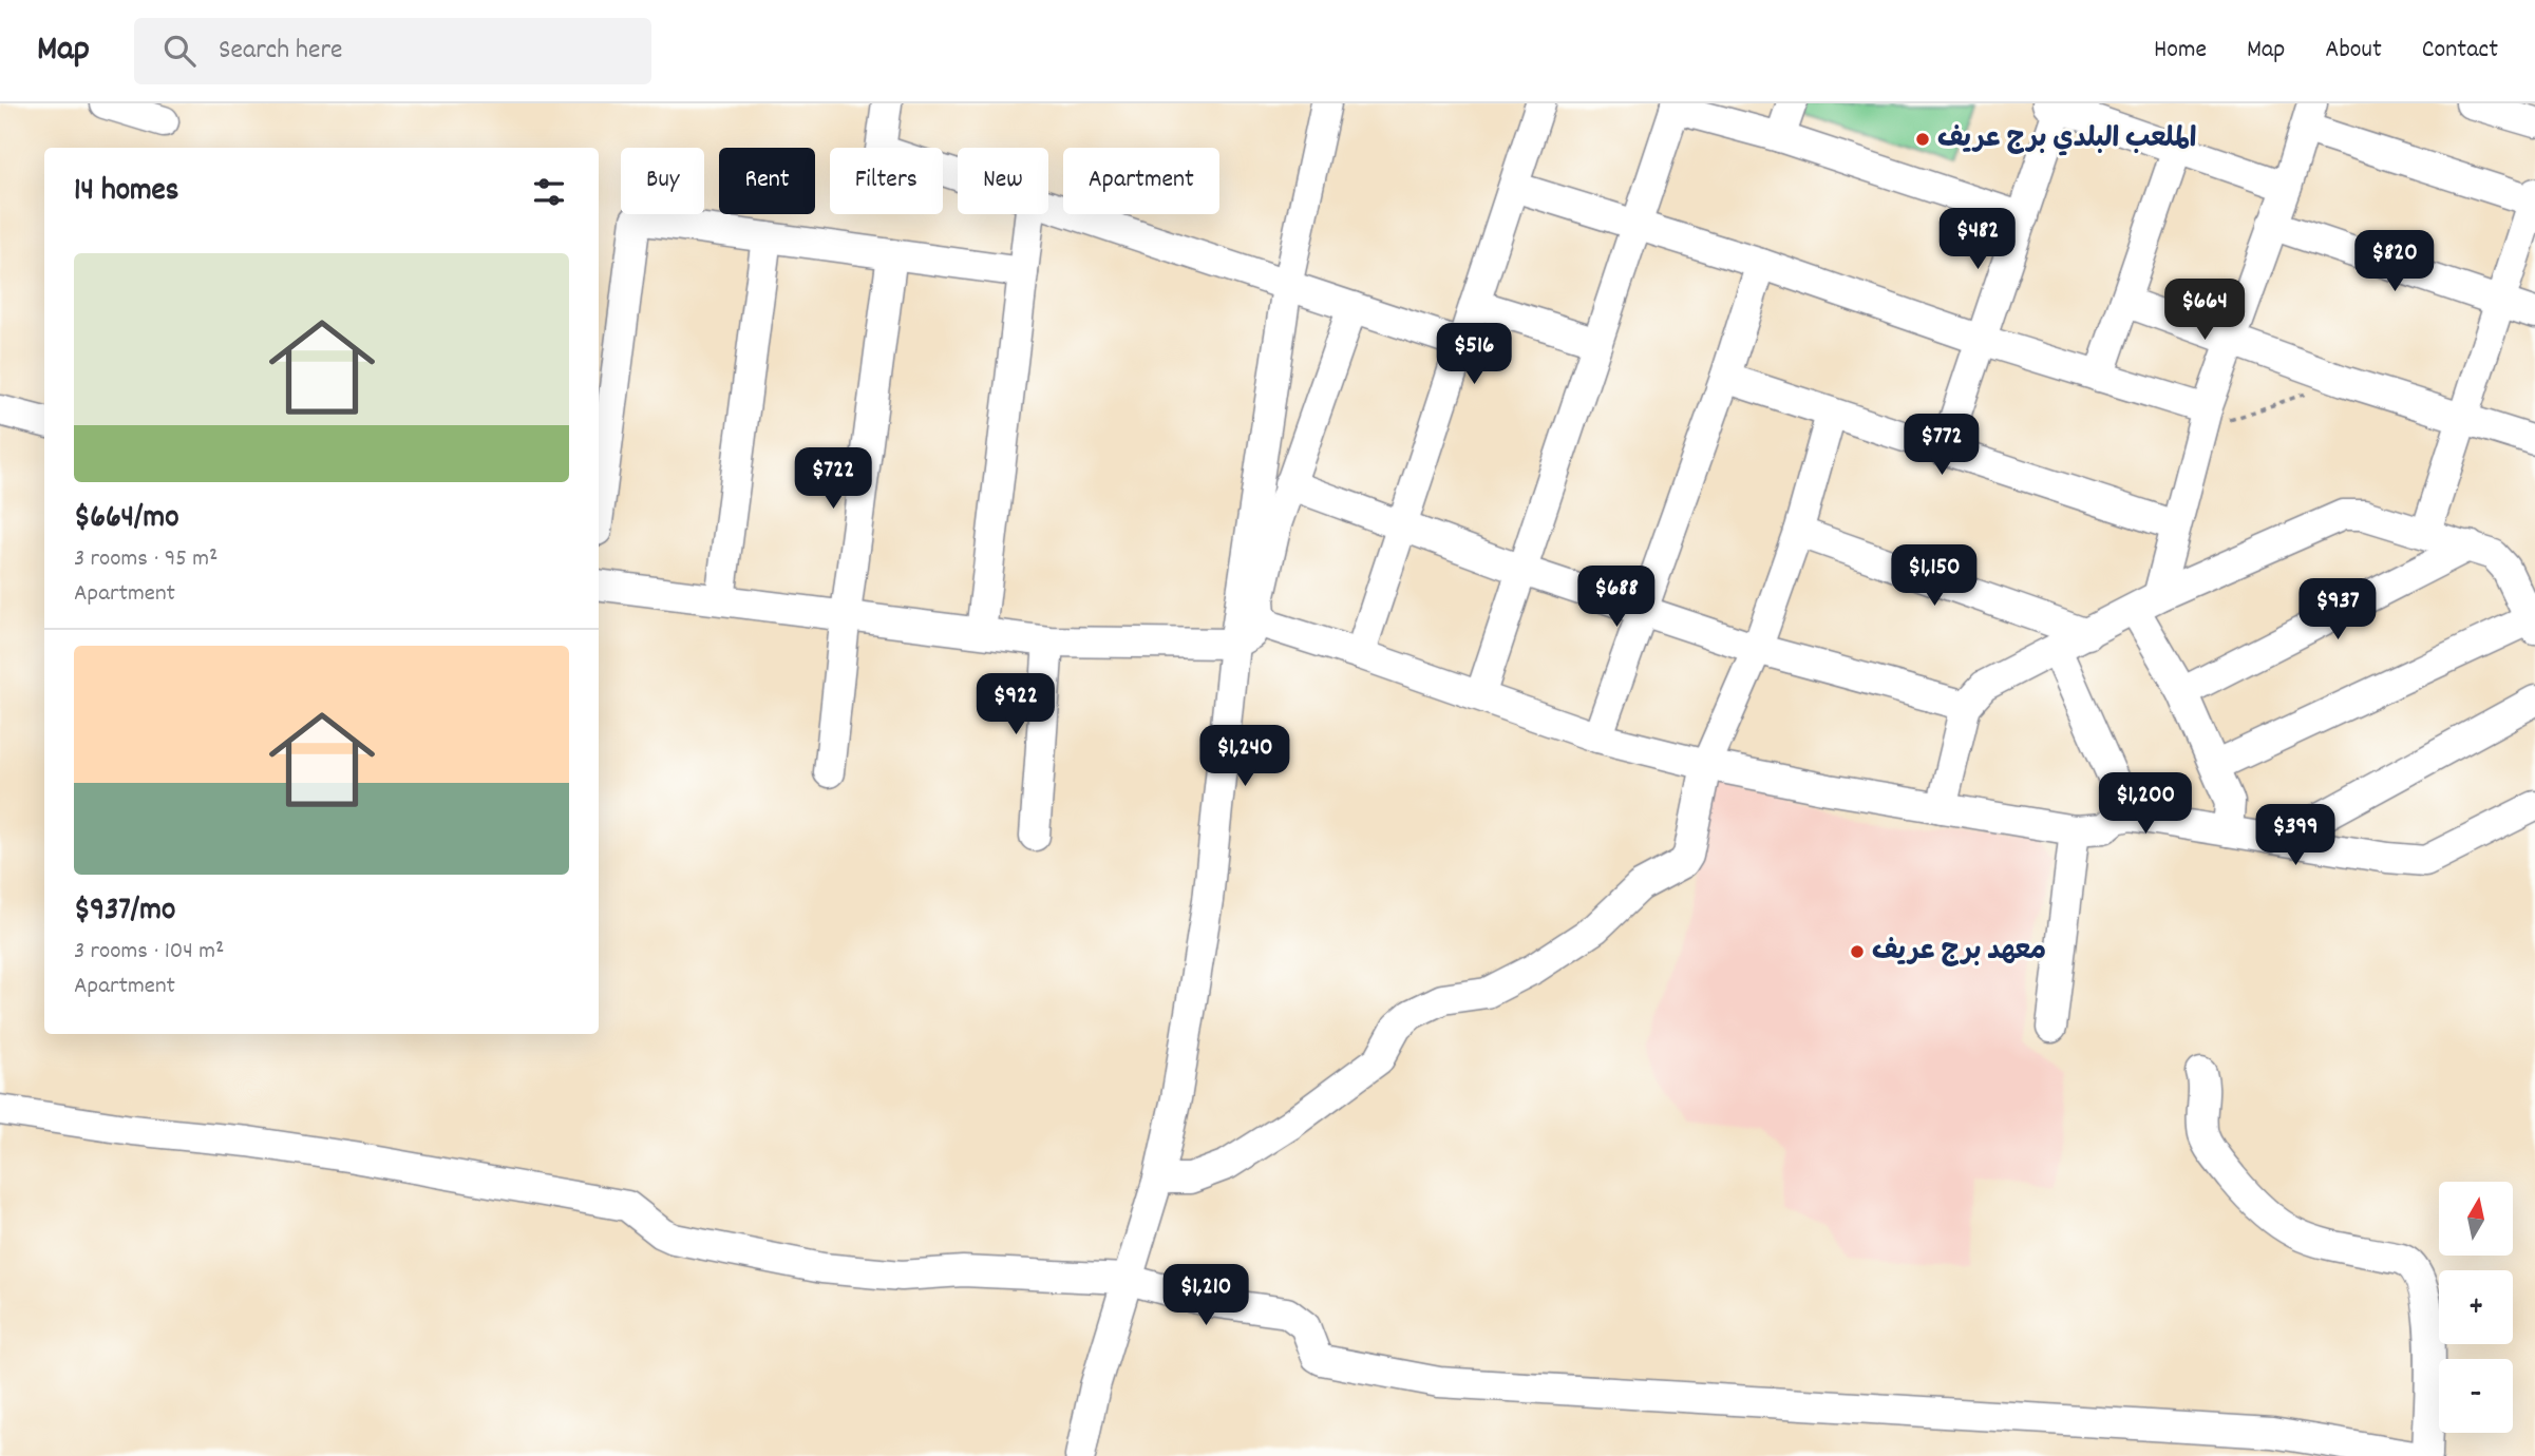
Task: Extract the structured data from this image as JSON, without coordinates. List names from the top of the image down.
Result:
{
  "places": ["الملعب البلدي برج عريف", "معهد برج عريف"],
  "north": "top",
  "page": {
    "header": "Map",
    "search": "Search here",
    "nav": [
      "Home",
      "Map",
      "About",
      "Contact"
    ],
    "chip": [
      "Buy",
      "Rent",
      "Filters",
      "New",
      "Apartment"
    ],
    "heading": "14 homes",
    "price": [
      "$482",
      "$820",
      "$664",
      "$516",
      "$772",
      "$722",
      "$1,150",
      "$688",
      "$937",
      "$922",
      "$1,240",
      "$1,200",
      "$399",
      "$1,210"
    ],
    "list": [
      {
        "name": "$664/mo",
        "note": "3 rooms · 95 m² · Apartment"
      },
      {
        "name": "$937/mo",
        "note": "3 rooms · 104 m² · Apartment"
      }
    ],
    "map_buttons": ["+", "−"]
  }
}
